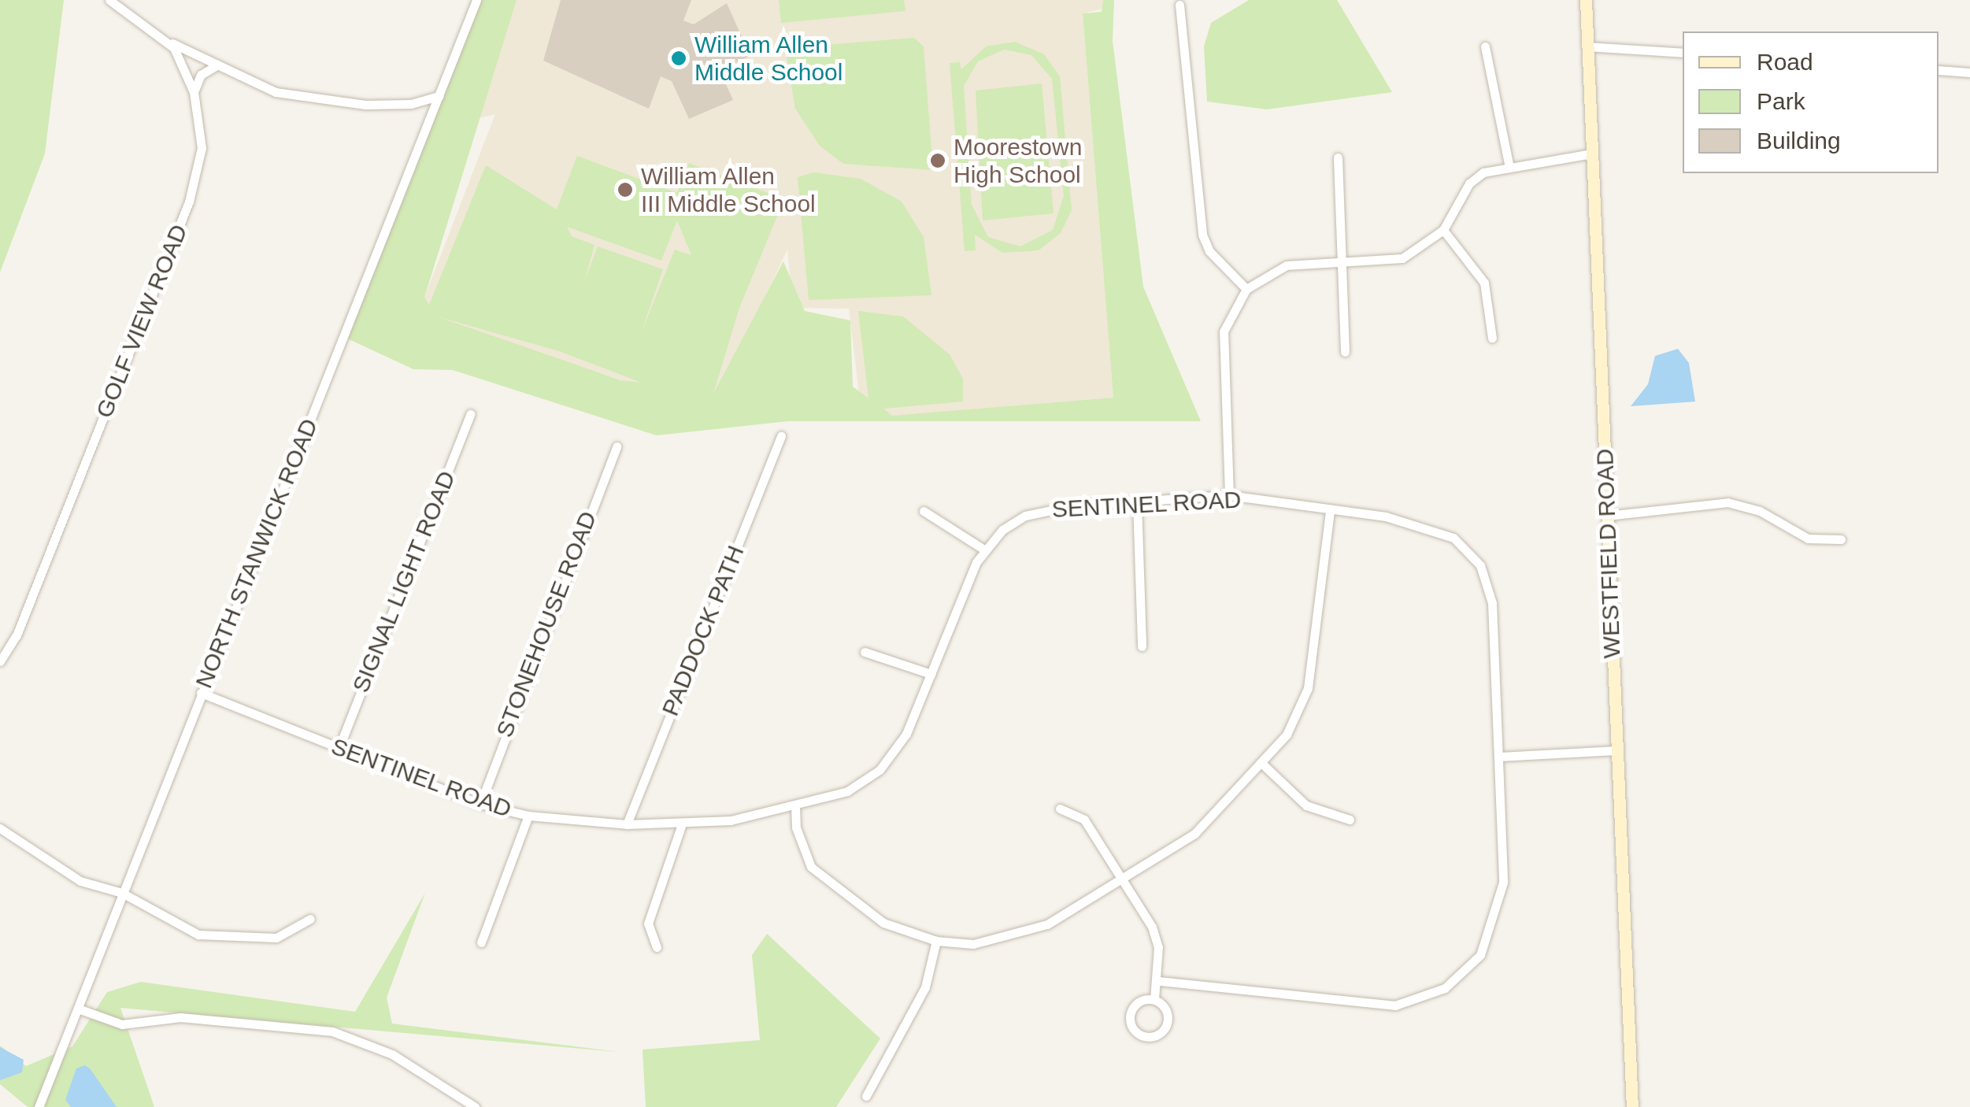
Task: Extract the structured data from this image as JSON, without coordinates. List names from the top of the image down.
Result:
{
  "streets": {
    "street": [
      "GOLF VIEW ROAD",
      "SENTINEL ROAD",
      "NORTH STANWICK ROAD",
      "WESTFIELD ROAD",
      "SIGNAL LIGHT ROAD",
      "STONEHOUSE ROAD",
      "PADDOCK PATH"
    ]
  },
  "crossings": [
    ["SENTINEL ROAD", "NORTH STANWICK ROAD"],
    ["SENTINEL ROAD", "SIGNAL LIGHT ROAD"],
    ["SENTINEL ROAD", "STONEHOUSE ROAD"],
    ["SENTINEL ROAD", "PADDOCK PATH"]
  ],
  "places": ["William Allen Middle School", "Moorestown High School", "William Allen III Middle School"],
  "legend": ["Road", "Park", "Building"]
}
